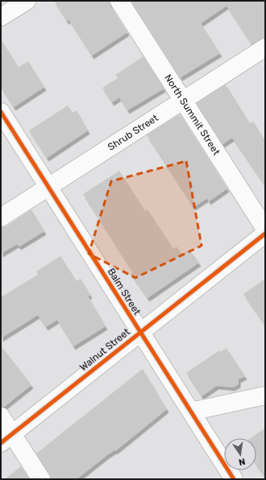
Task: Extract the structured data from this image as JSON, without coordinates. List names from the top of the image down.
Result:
{
  "streets": {
    "street": [
      "North Summit Street",
      "Shrub Street",
      "Balm Street",
      "Walnut Street"
    ]
  },
  "crossings": [
    ["North Summit Street", "Shrub Street"],
    ["Shrub Street", "Balm Street"],
    ["Balm Street", "Walnut Street"]
  ],
  "north": "bottom"
}
